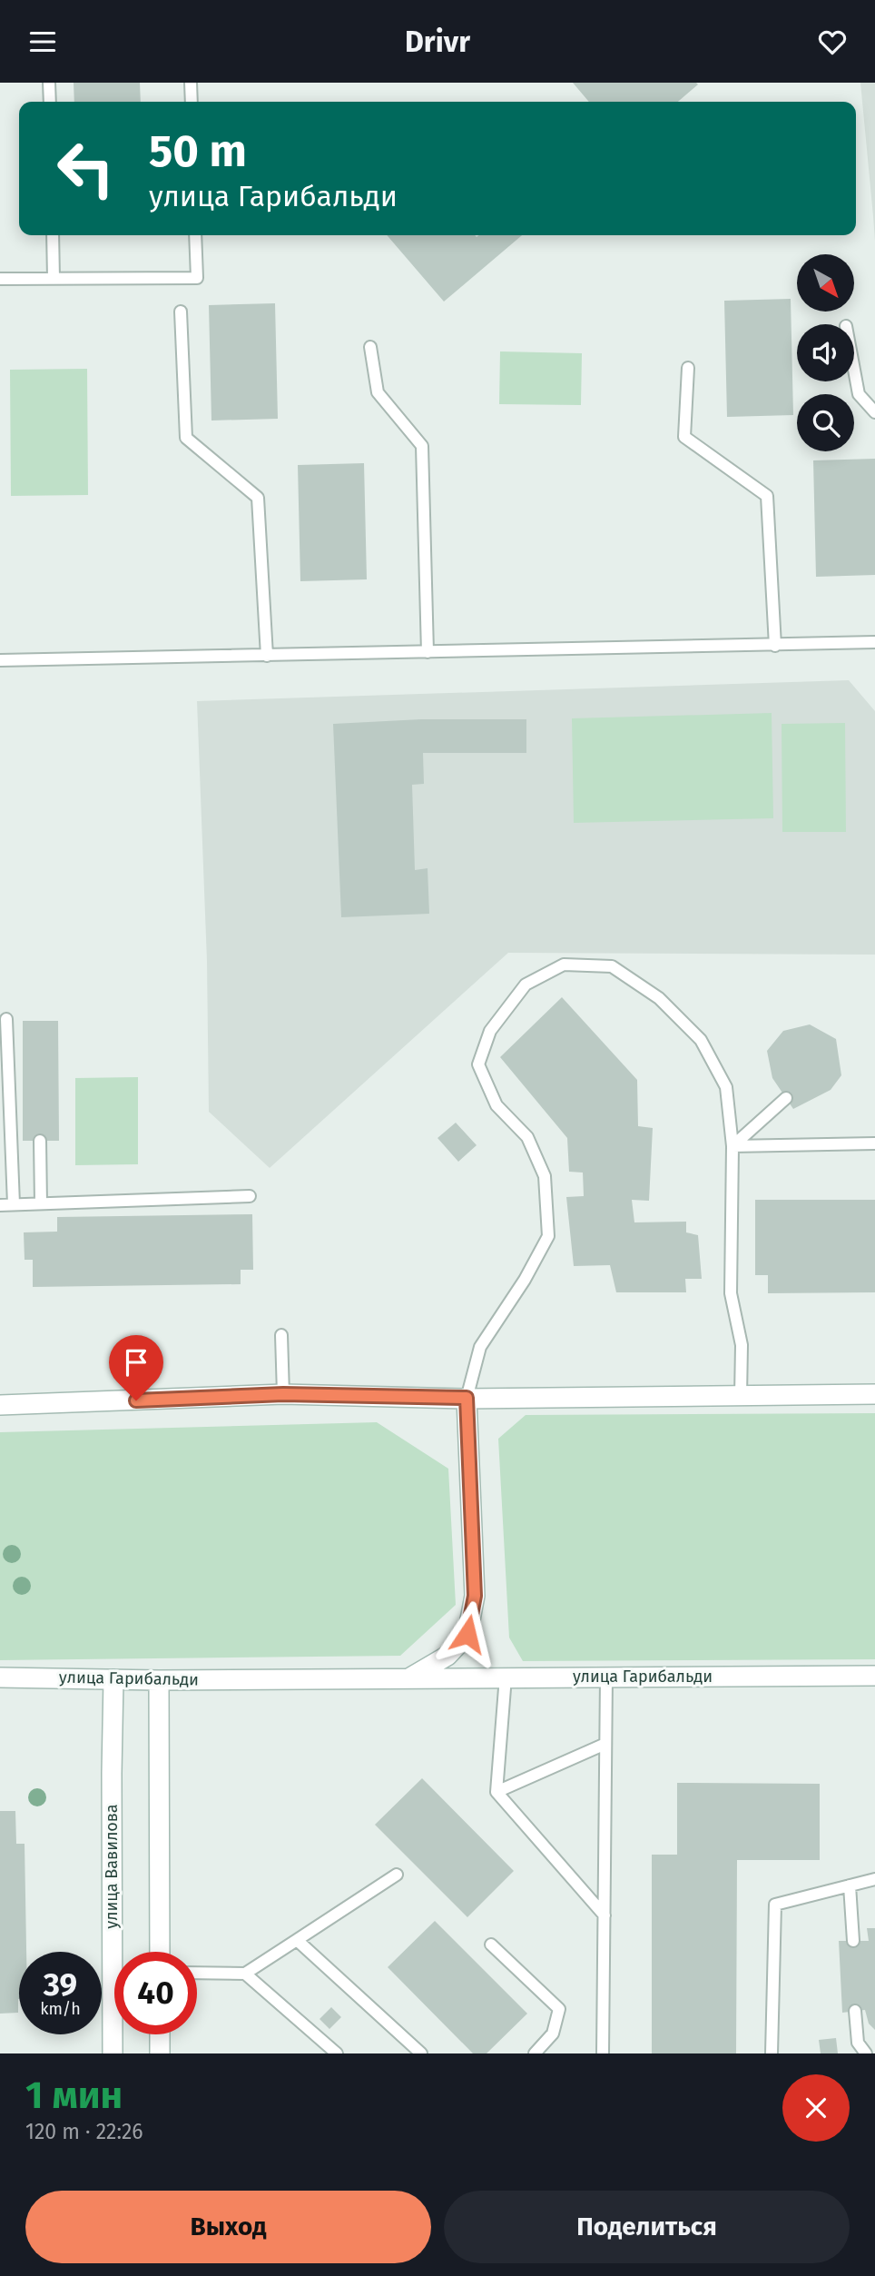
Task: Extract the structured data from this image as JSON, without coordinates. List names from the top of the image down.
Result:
{
  "streets": {
    "street": ["улица Гарибальди", "улица Вавилова"]
  },
  "crossings": [
    ["улица Гарибальди", "улица Вавилова"]
  ],
  "north": "bottom right",
  "page": {
    "header": "Drivr",
    "turn": ["50 m", "улица Гарибальди"],
    "speed": "39 km/h",
    "limit": "40",
    "heading": ["1 мин", "120 m · 22:26"],
    "buttons": ["Выход", "Поделиться"]
  }
}
